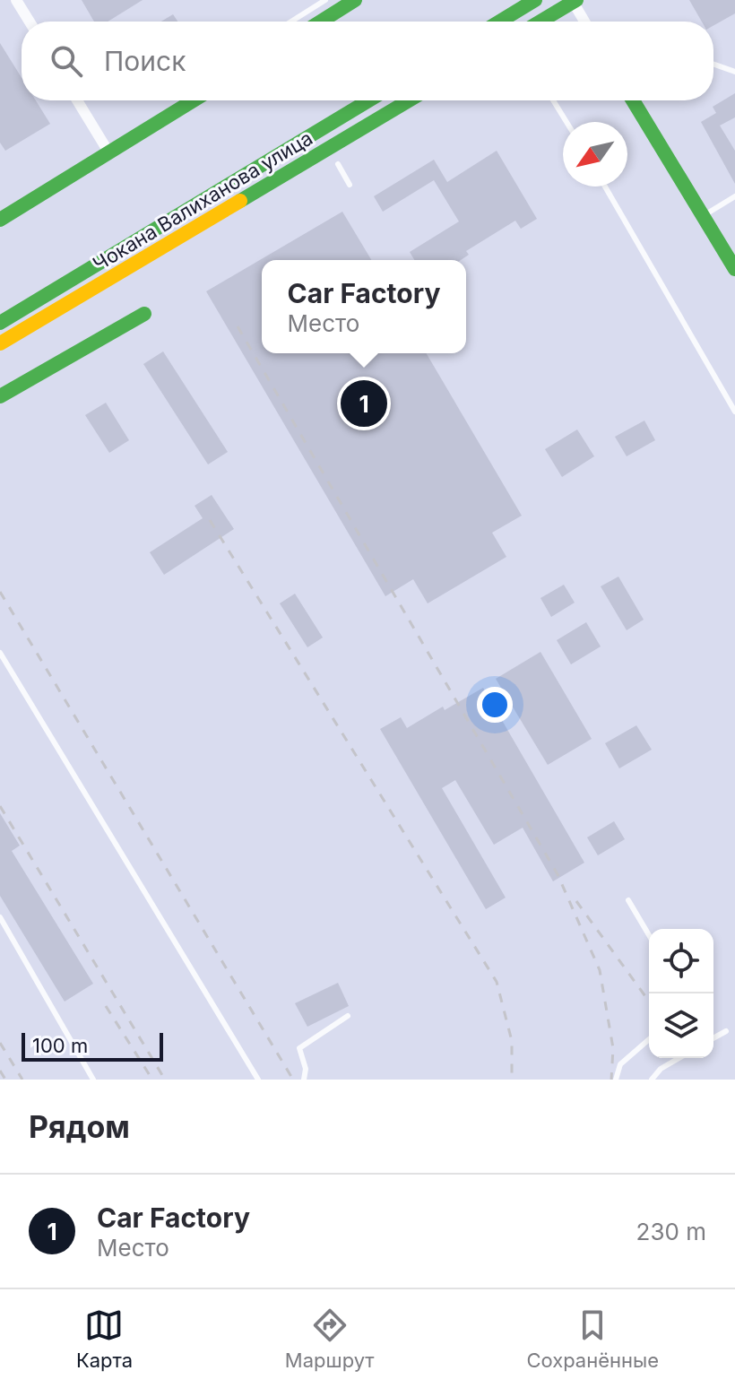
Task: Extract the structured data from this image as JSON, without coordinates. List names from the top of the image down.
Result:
{
  "streets": {
    "main road": ["Чокана Валиханова улица"]
  },
  "scale_bar": "100 m",
  "north": "bottom left",
  "page": {
    "search": "Поиск",
    "popup": ["Car Factory", "Место"],
    "pins": "1",
    "scale": "100 m",
    "heading": "Рядом",
    "list": [
      {
        "mark": "1",
        "name": "Car Factory",
        "note": "Место",
        "value": "230 m"
      }
    ],
    "nav": ["Карта", "Маршрут", "Сохранённые"]
  }
}
